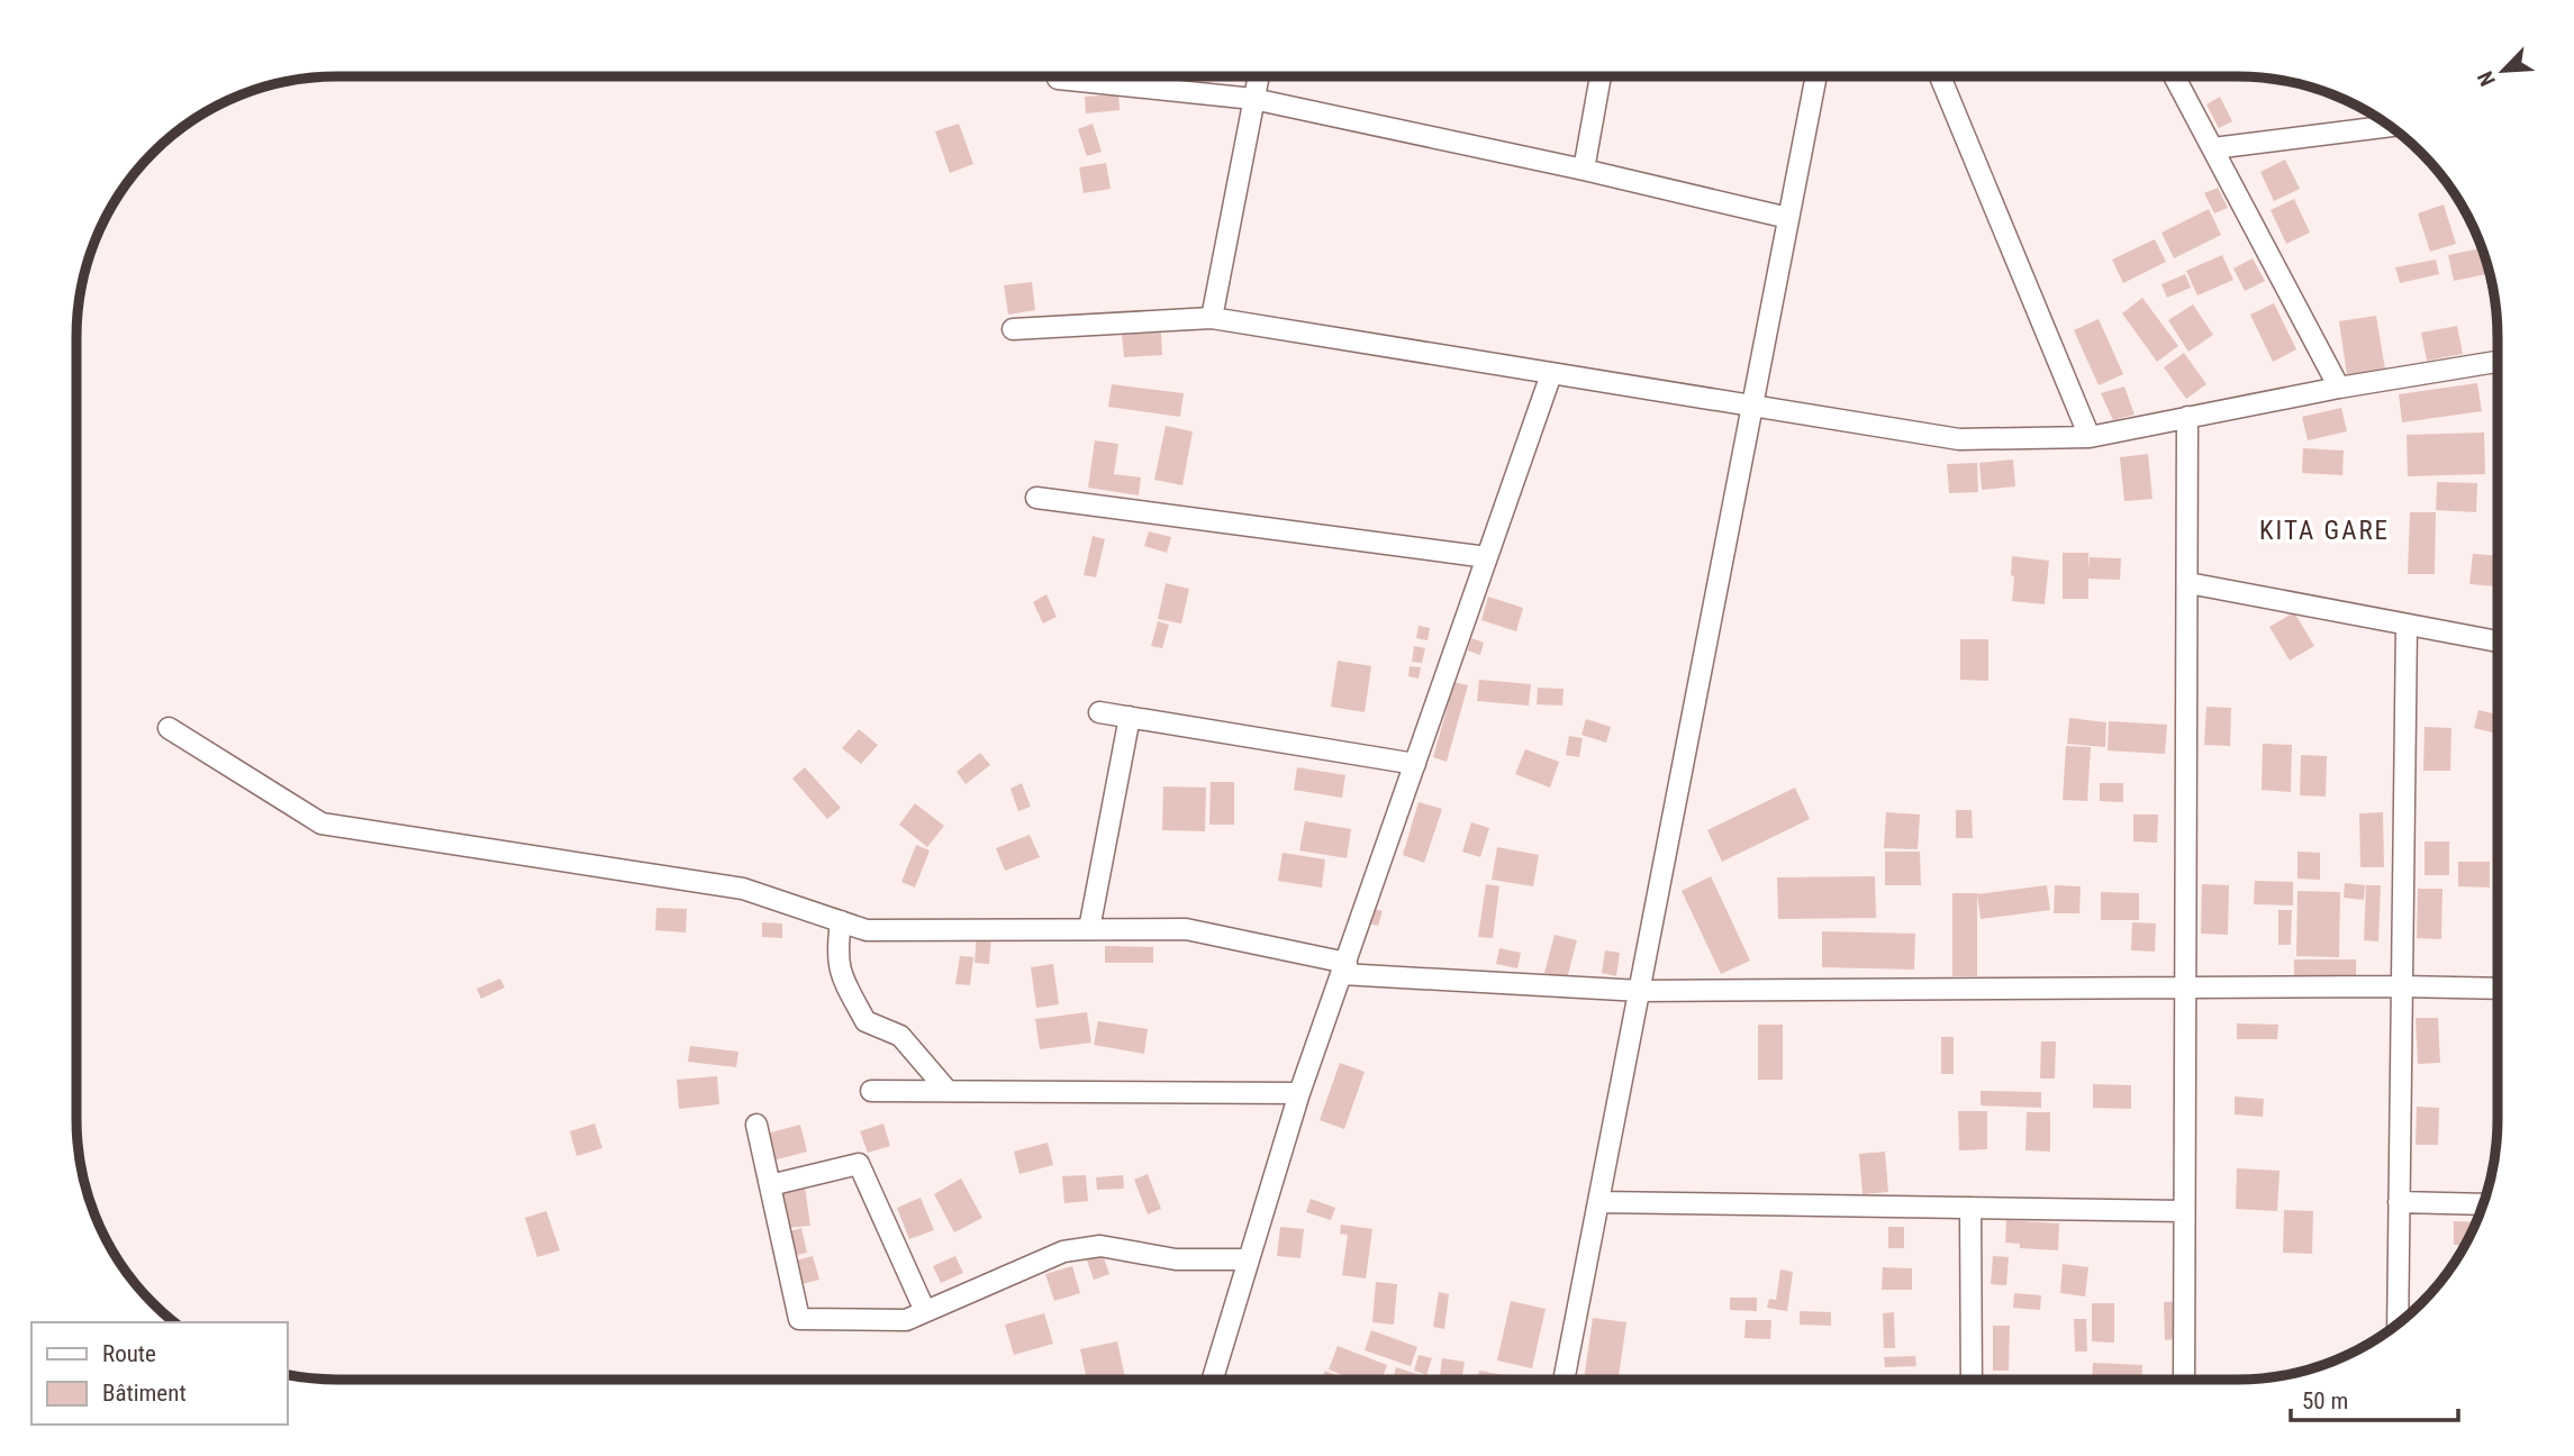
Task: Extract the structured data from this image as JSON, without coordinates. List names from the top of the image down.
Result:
{
  "districts": ["KITA GARE"],
  "legend": ["Route", "Bâtiment"],
  "scale_bar": "50 m",
  "north": "bottom left"
}
